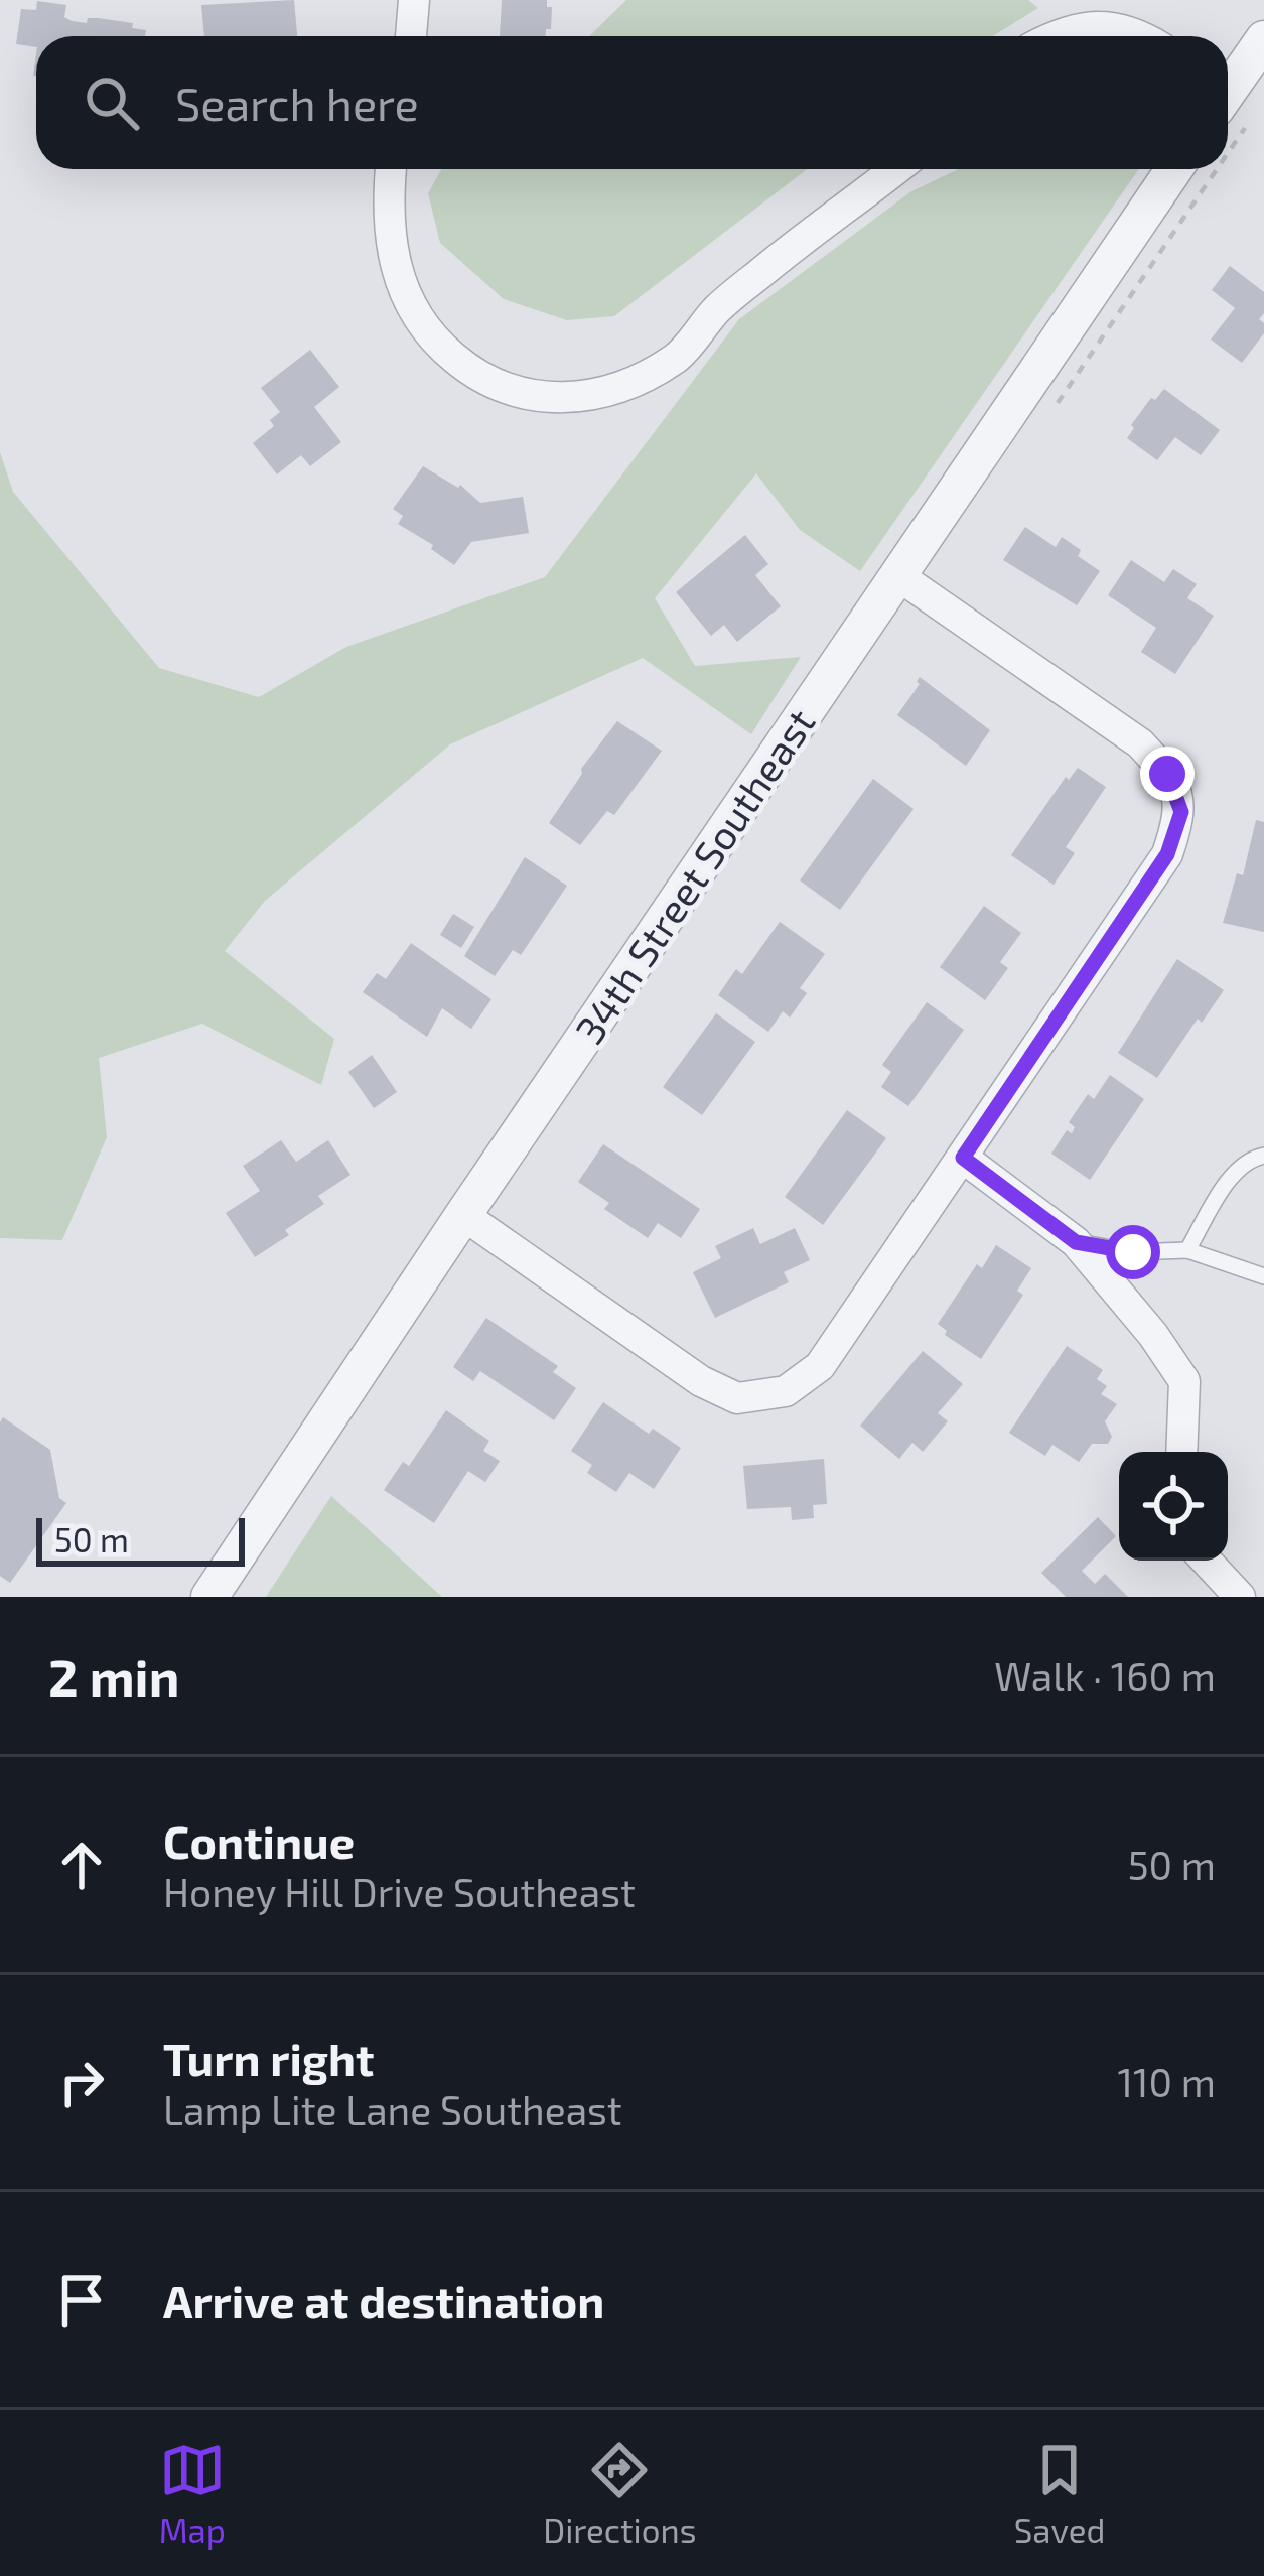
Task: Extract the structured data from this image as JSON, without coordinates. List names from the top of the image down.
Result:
{
  "streets": {
    "street": ["34th Street Southeast"]
  },
  "scale_bar": "50 m",
  "page": {
    "search": "Search here",
    "scale": "50 m",
    "heading": ["2 min", "Walk · 160 m"],
    "list": [
      ["Continue", "Honey Hill Drive Southeast", "50 m"],
      ["Turn right", "Lamp Lite Lane Southeast", "110 m"],
      "Arrive at destination"
    ],
    "nav": ["Map", "Directions", "Saved"]
  }
}
